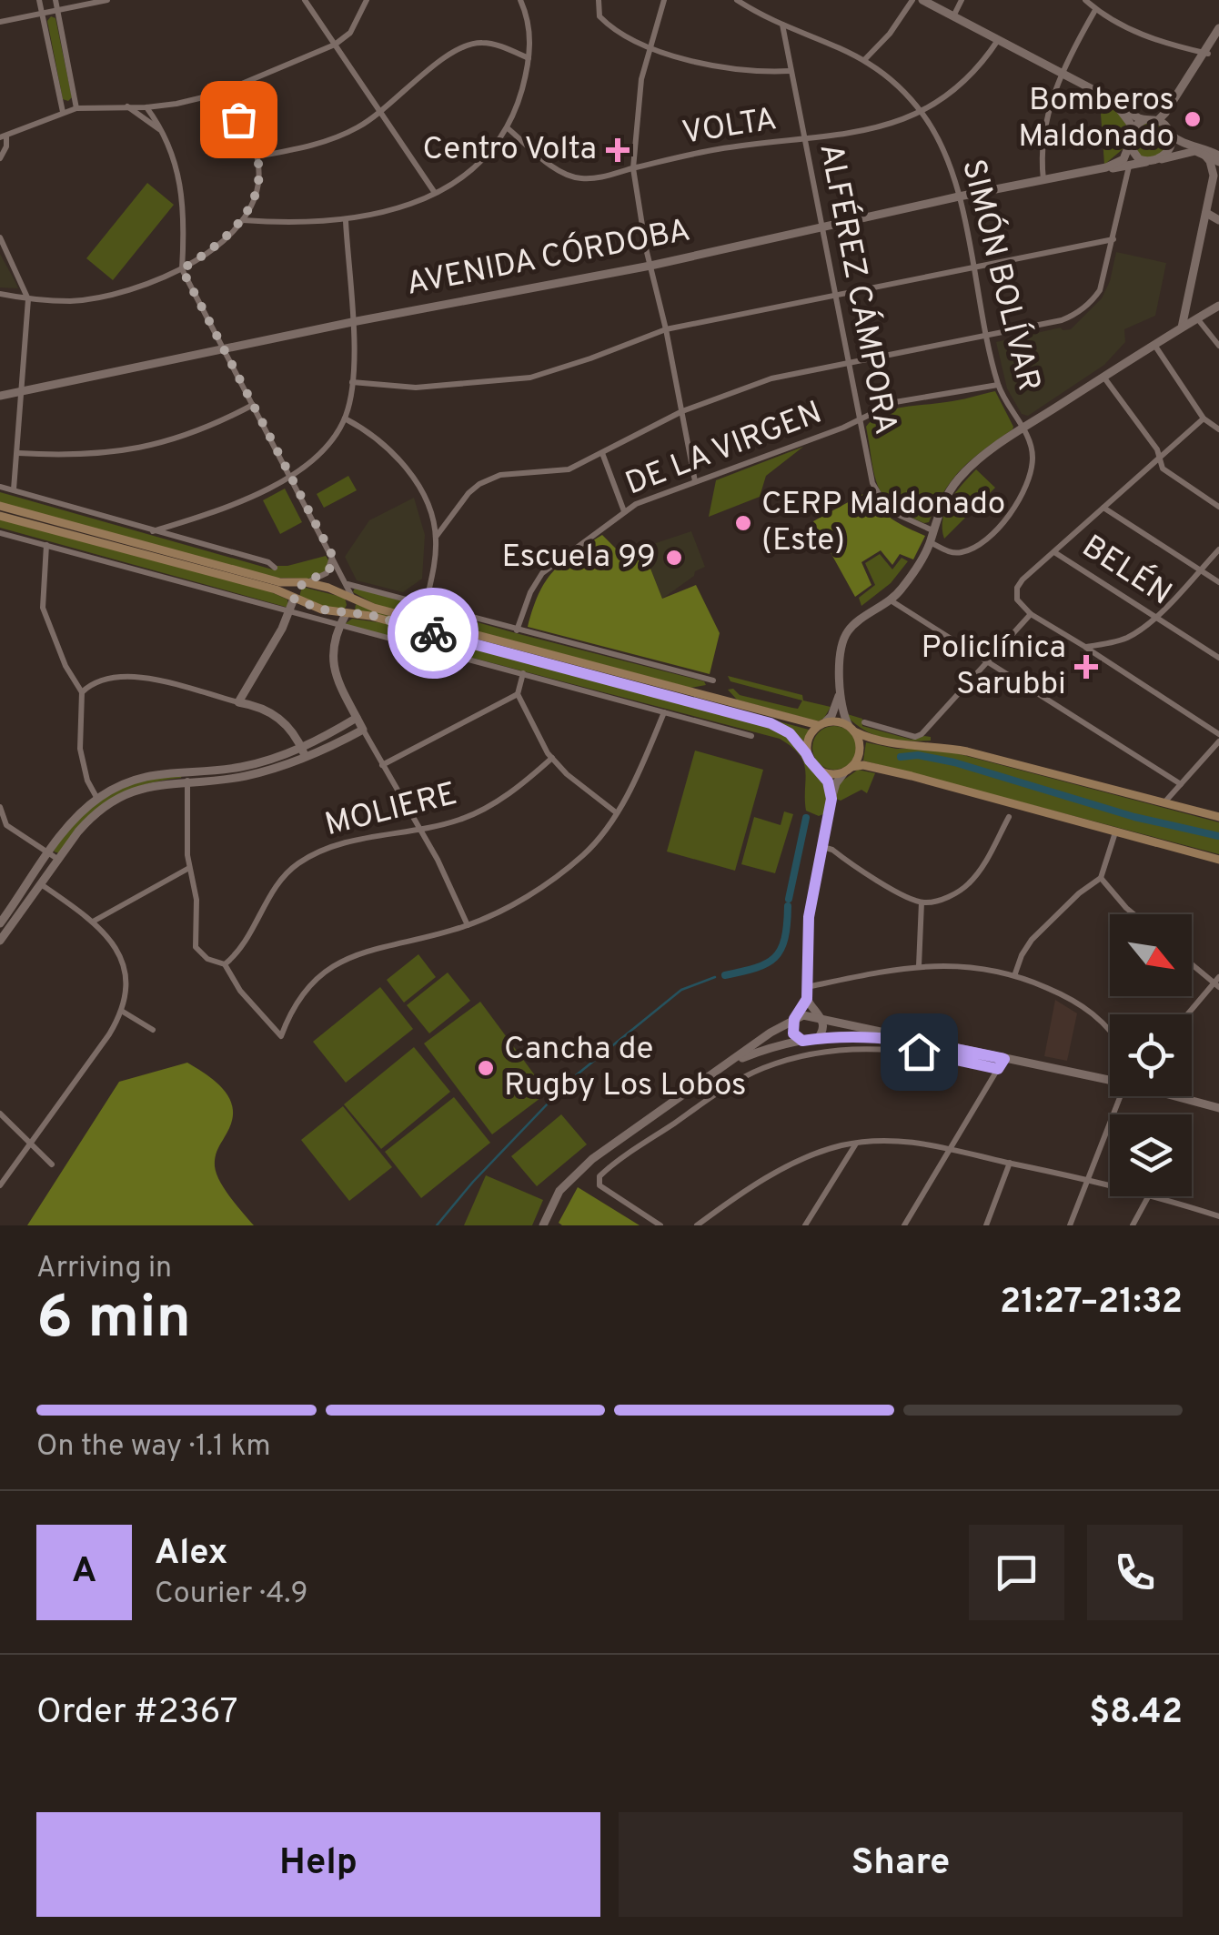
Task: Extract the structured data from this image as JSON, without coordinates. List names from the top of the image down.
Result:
{
  "streets": {
    "street": [
      "VOLTA",
      "AVENIDA CÓRDOBA",
      "SIMÓN BOLÍVAR",
      "ALFÉREZ CÁMPORA",
      "DE LA VIRGEN",
      "BELÉN",
      "MOLIERE"
    ]
  },
  "crossings": [
    ["VOLTA", "SIMÓN BOLÍVAR"],
    ["VOLTA", "ALFÉREZ CÁMPORA"],
    ["AVENIDA CÓRDOBA", "SIMÓN BOLÍVAR"],
    ["AVENIDA CÓRDOBA", "ALFÉREZ CÁMPORA"],
    ["SIMÓN BOLÍVAR", "ALFÉREZ CÁMPORA"],
    ["SIMÓN BOLÍVAR", "DE LA VIRGEN"],
    ["ALFÉREZ CÁMPORA", "DE LA VIRGEN"]
  ],
  "places": {
    "other": [
      "Bomberos Maldonado",
      "CERP Maldonado (Este)",
      "Escuela 99",
      "Cancha de Rugby Los Lobos"
    ],
    "health": ["Centro Volta", "Policlínica Sarubbi"]
  },
  "north": "bottom right",
  "page": {
    "heading": ["6 min", "Arriving in", "21:27–21:32"],
    "panel": [
      "Alex",
      "Courier · 4.9",
      "Order #2367",
      "$8.42"
    ],
    "bar": "On the way · 1.1 km",
    "round": "A",
    "buttons": ["Help", "Share"]
  }
}
